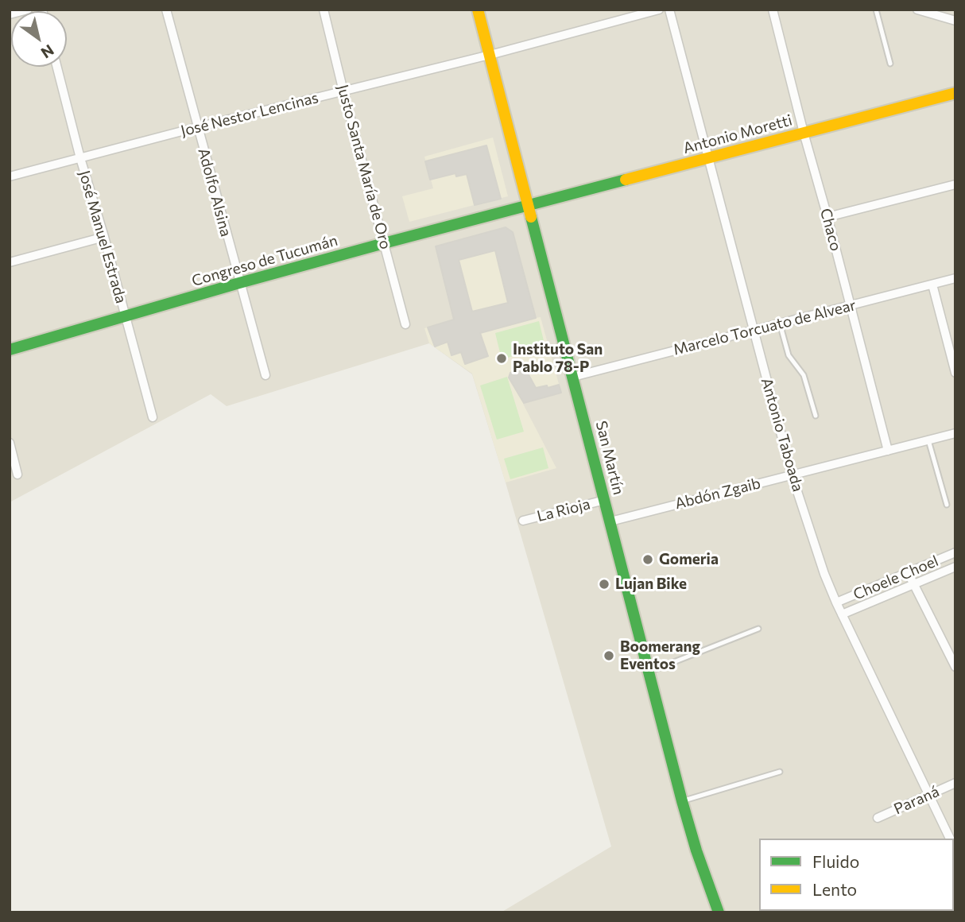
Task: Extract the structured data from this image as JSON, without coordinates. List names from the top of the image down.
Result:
{
  "streets": {
    "street": [
      "José Nestor Lencinas",
      "Antonio Moretti",
      "Justo Santa María de Oro",
      "Adolfo Alsina",
      "Chaco",
      "José Manuel Estrada",
      "Congreso de Tucumán",
      "Marcelo Torcuato de Alvear",
      "Antonio Taboada",
      "San Martín",
      "Abdón Zgaib",
      "La Rioja",
      "Choele Choel",
      "Paraná"
    ]
  },
  "crossings": [
    ["José Nestor Lencinas", "Justo Santa María de Oro"],
    ["José Nestor Lencinas", "Adolfo Alsina"],
    ["José Nestor Lencinas", "José Manuel Estrada"],
    ["José Nestor Lencinas", "San Martín"],
    ["Antonio Moretti", "Chaco"],
    ["Antonio Moretti", "Congreso de Tucumán"],
    ["Antonio Moretti", "Antonio Taboada"],
    ["Antonio Moretti", "San Martín"],
    ["Justo Santa María de Oro", "Congreso de Tucumán"],
    ["Adolfo Alsina", "Congreso de Tucumán"],
    ["Chaco", "Marcelo Torcuato de Alvear"],
    ["Chaco", "Abdón Zgaib"],
    ["José Manuel Estrada", "Congreso de Tucumán"],
    ["Congreso de Tucumán", "San Martín"],
    ["Marcelo Torcuato de Alvear", "Antonio Taboada"],
    ["Marcelo Torcuato de Alvear", "San Martín"],
    ["Antonio Taboada", "Abdón Zgaib"],
    ["Antonio Taboada", "Choele Choel"],
    ["Antonio Taboada", "Paraná"],
    ["San Martín", "Abdón Zgaib"],
    ["San Martín", "La Rioja"]
  ],
  "places": [
    "Instituto San Pablo 78-P",
    "Gomeria",
    "Lujan Bike",
    "Boomerang Eventos"
  ],
  "legend": ["Fluido", "Lento"],
  "north": "bottom right"
}
